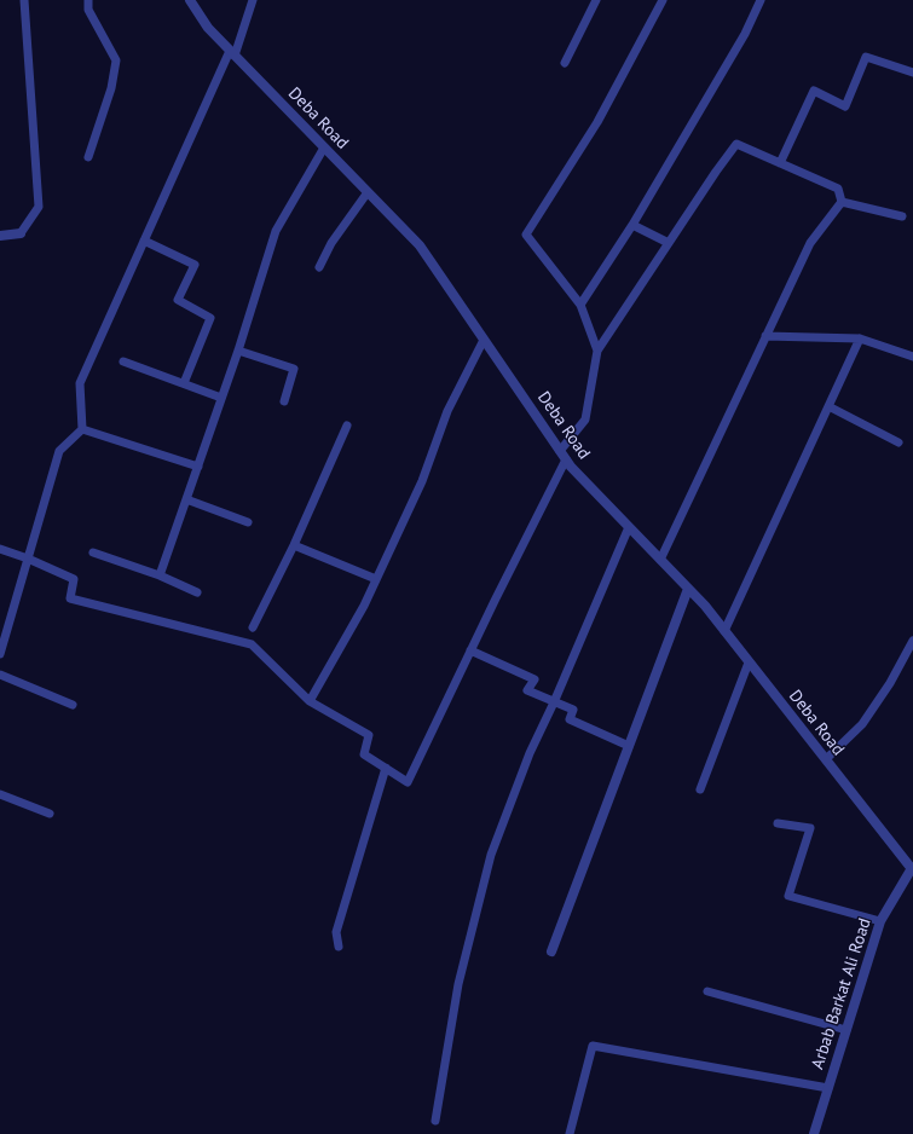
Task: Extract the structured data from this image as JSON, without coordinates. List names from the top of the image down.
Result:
{
  "streets": {
    "street": ["Deba Road", "Arbab Barkat Ali Road"]
  },
  "crossings": [
    ["Deba Road", "Arbab Barkat Ali Road"]
  ]
}
